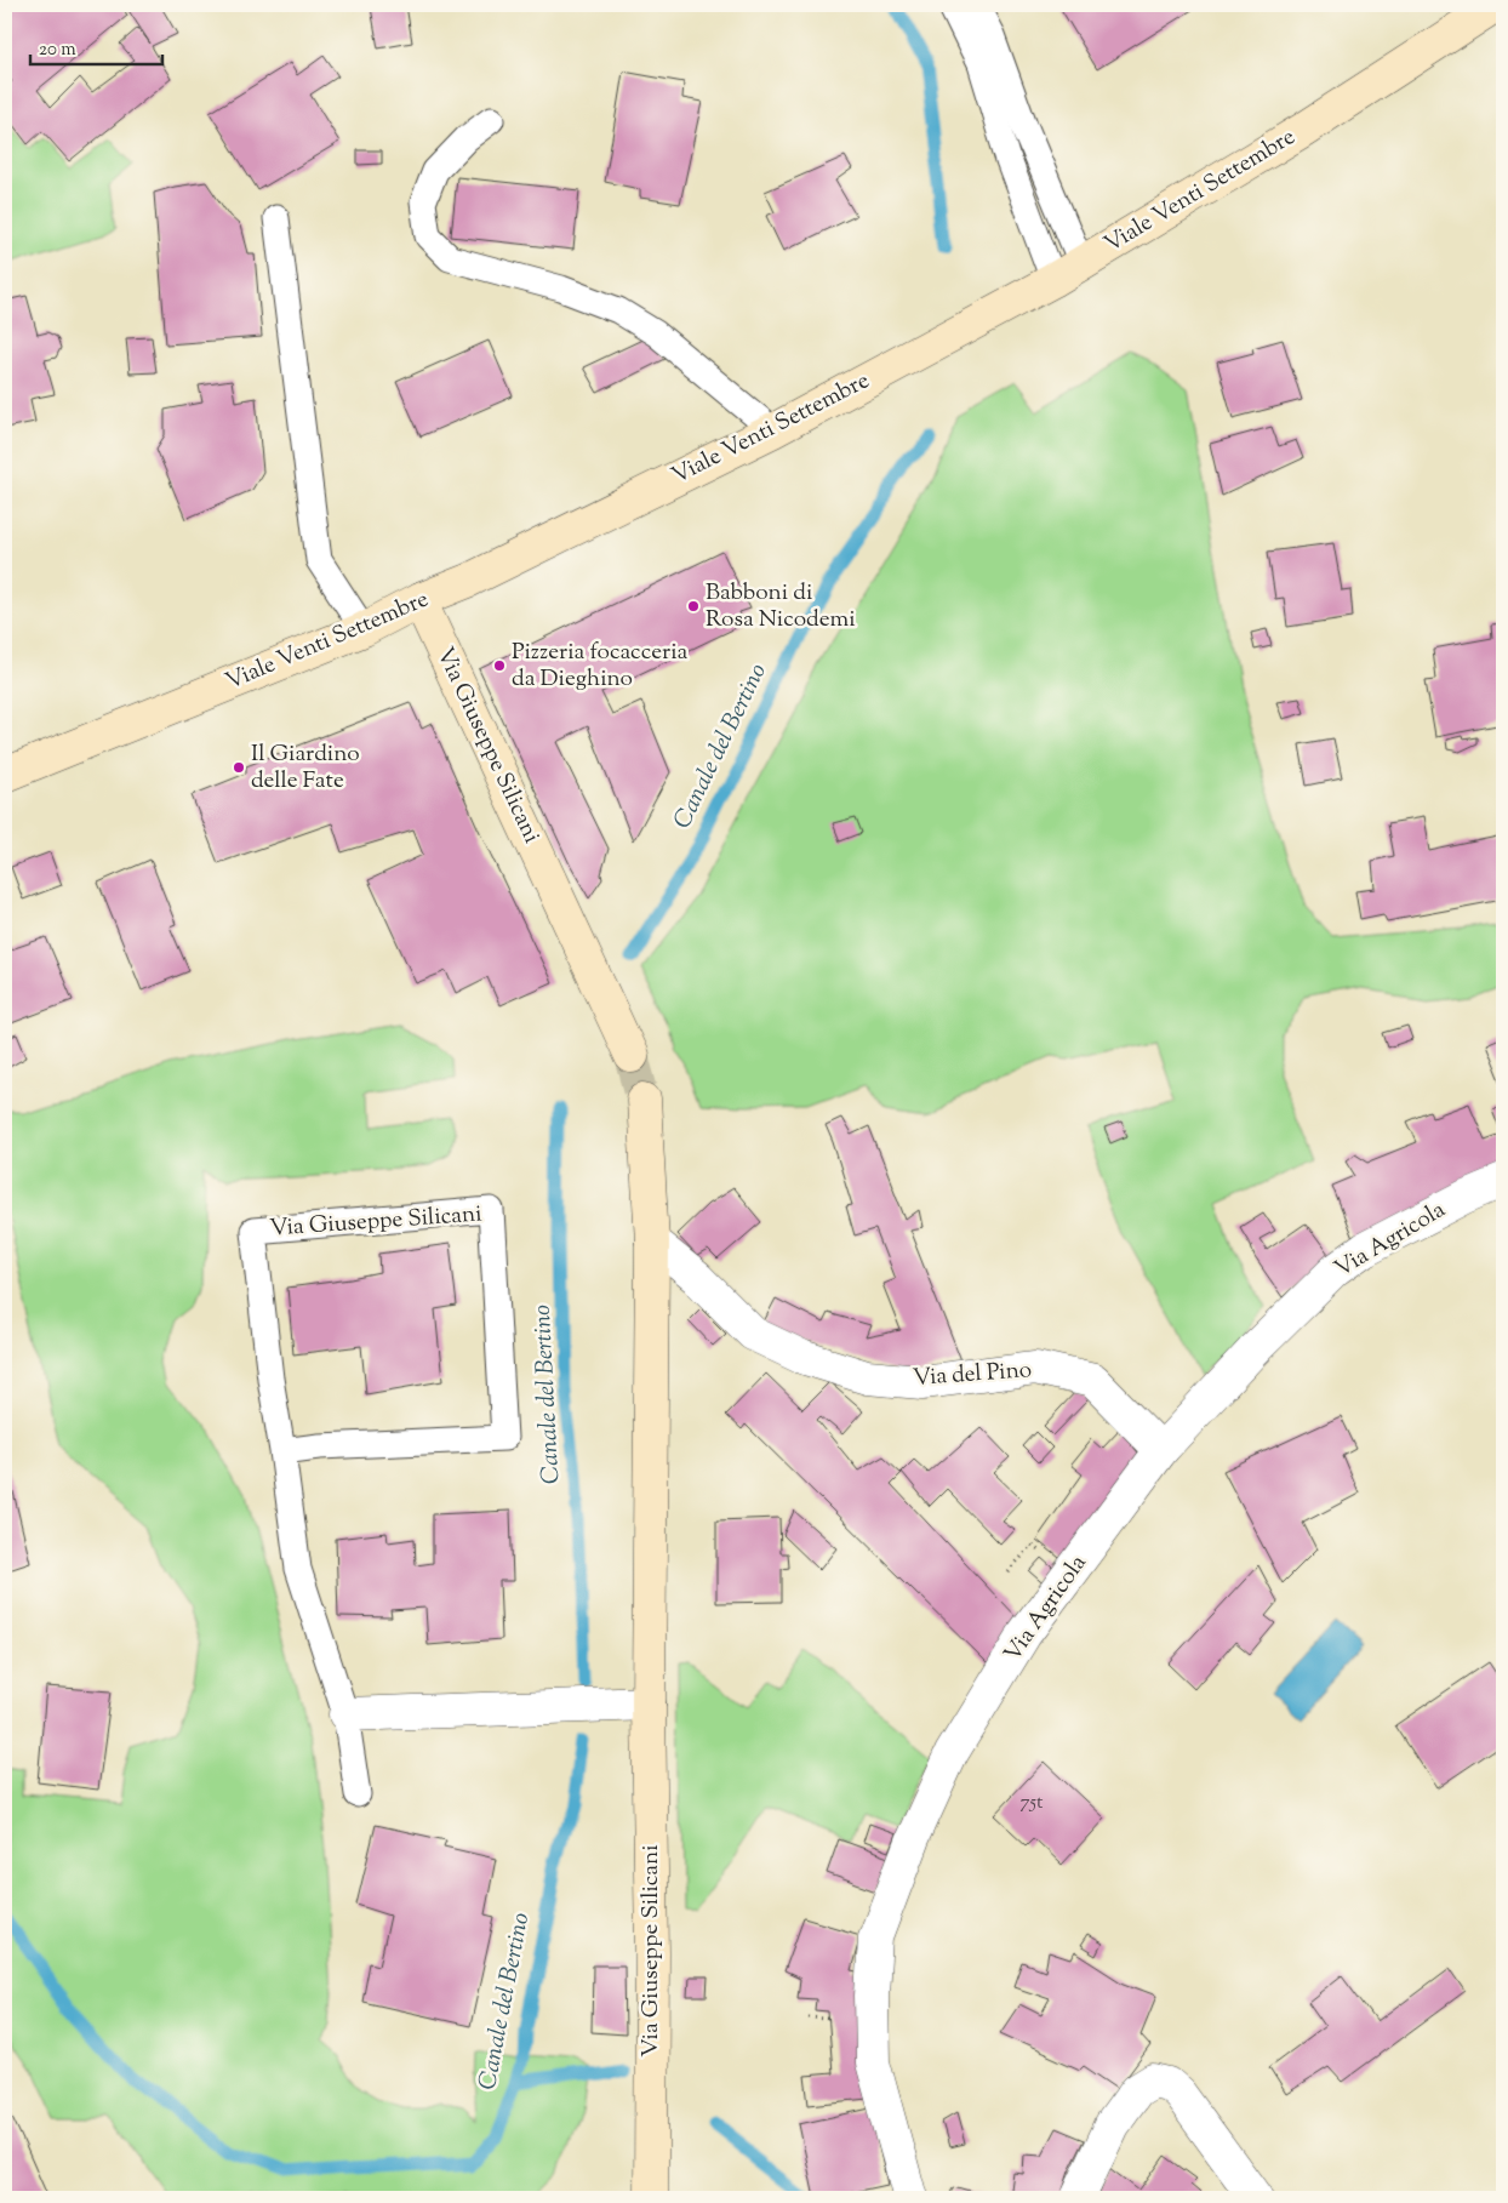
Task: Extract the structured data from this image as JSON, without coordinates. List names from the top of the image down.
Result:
{
  "streets": {
    "main road": ["Viale Venti Settembre", "Via Giuseppe Silicani"],
    "street": ["Via Agricola", "Via del Pino"]
  },
  "crossings": [
    ["Viale Venti Settembre", "Via Giuseppe Silicani"],
    ["Via Giuseppe Silicani", "Via del Pino"],
    ["Via Agricola", "Via del Pino"]
  ],
  "water": ["Canale del Bertino"],
  "places": ["Babboni di Rosa Nicodemi", "Pizzeria focacceria da Dieghino", "Il Giardino delle Fate"],
  "house_numbers": ["75t"],
  "scale_bar": "20 m"
}
